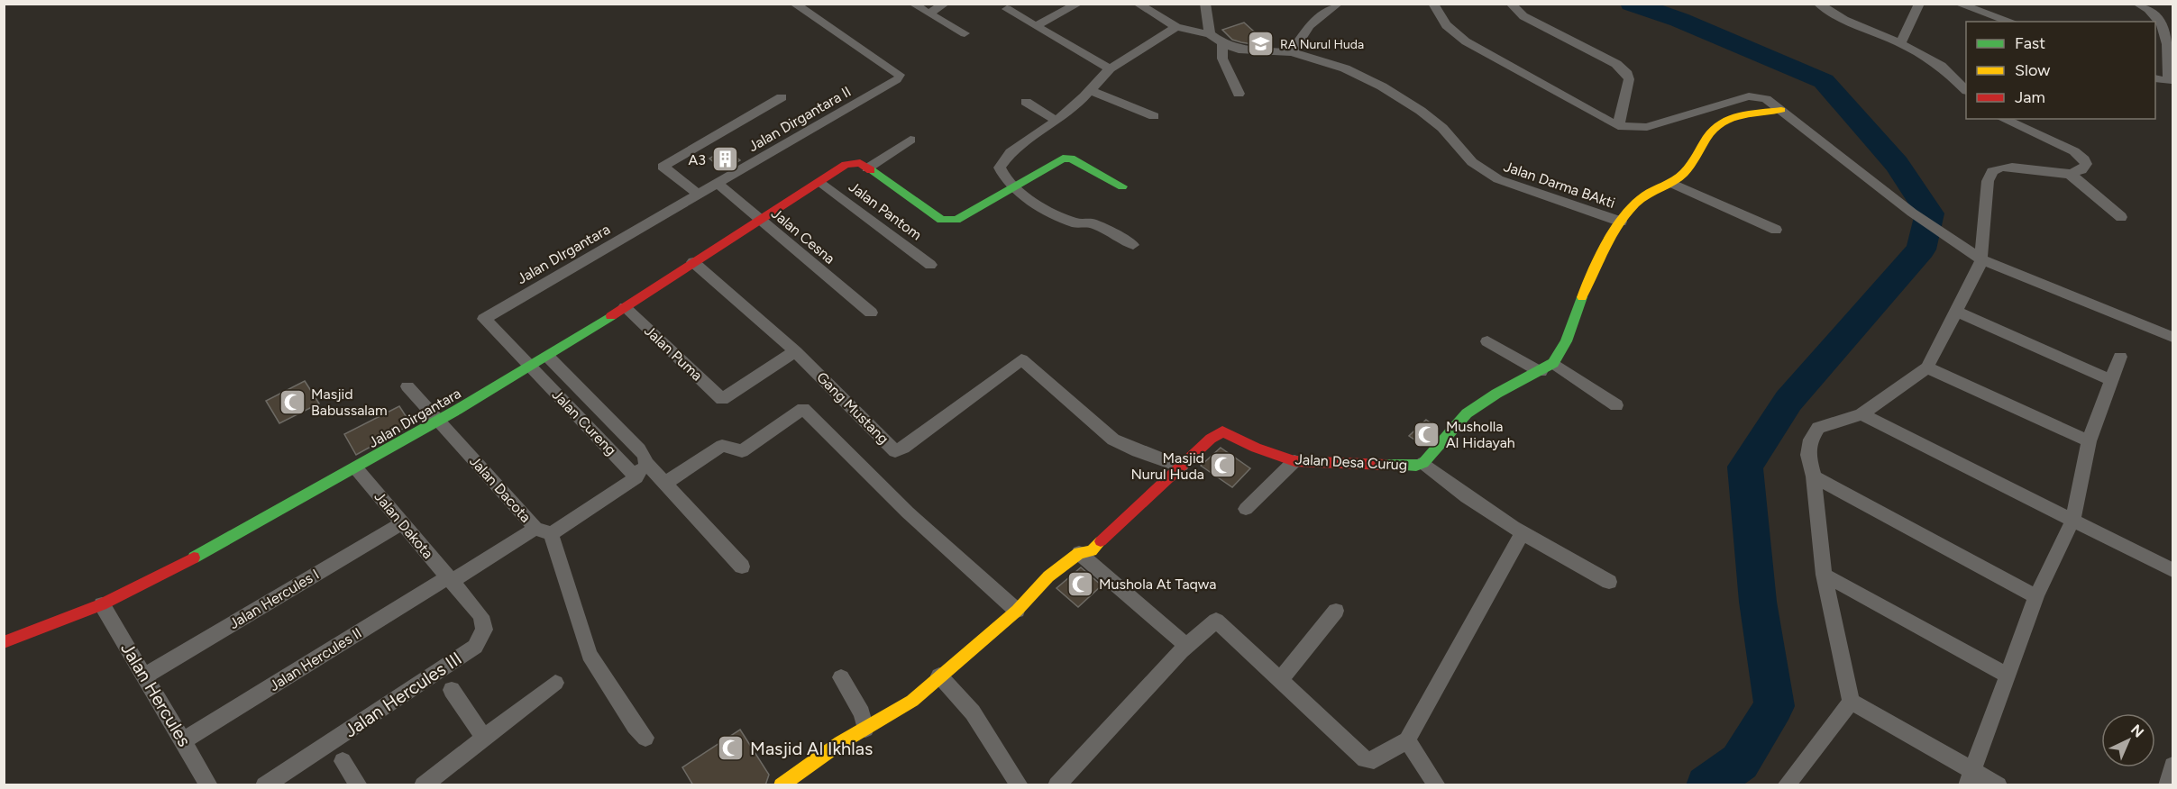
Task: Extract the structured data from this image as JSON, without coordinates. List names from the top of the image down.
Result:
{
  "streets": {
    "street": [
      "Jalan Dirgantara II",
      "Jalan Darma BAkti",
      "Jalan Pantom",
      "Jalan Cesna",
      "Jalan DIrgantara",
      "Jalan Puma",
      "Gang Mustang",
      "Jalan Dirgantara",
      "Jalan Cureng",
      "Jalan Desa Curug",
      "Jalan Dacota",
      "Jalan Dakota",
      "Jalan Hercules I",
      "Jalan Hercules II",
      "Jalan Hercules",
      "Jalan Hercules III"
    ]
  },
  "crossings": [
    ["Jalan Dirgantara II", "Jalan Cesna"],
    ["Jalan Dirgantara II", "Jalan DIrgantara"],
    ["Jalan Pantom", "Jalan Dirgantara"],
    ["Jalan Cesna", "Jalan DIrgantara"],
    ["Jalan Cesna", "Jalan Dirgantara"],
    ["Jalan DIrgantara", "Jalan Dirgantara"],
    ["Jalan DIrgantara", "Jalan Cureng"],
    ["Jalan Puma", "Gang Mustang"],
    ["Jalan Puma", "Jalan Dirgantara"],
    ["Gang Mustang", "Jalan Dirgantara"],
    ["Gang Mustang", "Jalan Desa Curug"],
    ["Jalan Dirgantara", "Jalan Cureng"],
    ["Jalan Dirgantara", "Jalan Dacota"],
    ["Jalan Dirgantara", "Jalan Dakota"],
    ["Jalan Dirgantara", "Jalan Hercules"],
    ["Jalan Dacota", "Jalan Hercules II"],
    ["Jalan Dakota", "Jalan Hercules I"],
    ["Jalan Dakota", "Jalan Hercules II"],
    ["Jalan Dakota", "Jalan Hercules III"],
    ["Jalan Hercules I", "Jalan Hercules"],
    ["Jalan Hercules II", "Jalan Hercules"],
    ["Jalan Hercules II", "Jalan Hercules III"]
  ],
  "places": {
    "school or university": ["RA Nurul Huda"],
    "building": ["A3"],
    "mosque": [
      "Masjid Babussalam",
      "Musholla Al Hidayah",
      "Masjid Nurul Huda",
      "Mushola At Taqwa",
      "Masjid Al Ikhlas"
    ]
  },
  "legend": ["Fast", "Slow", "Jam"],
  "north": "top right"
}
